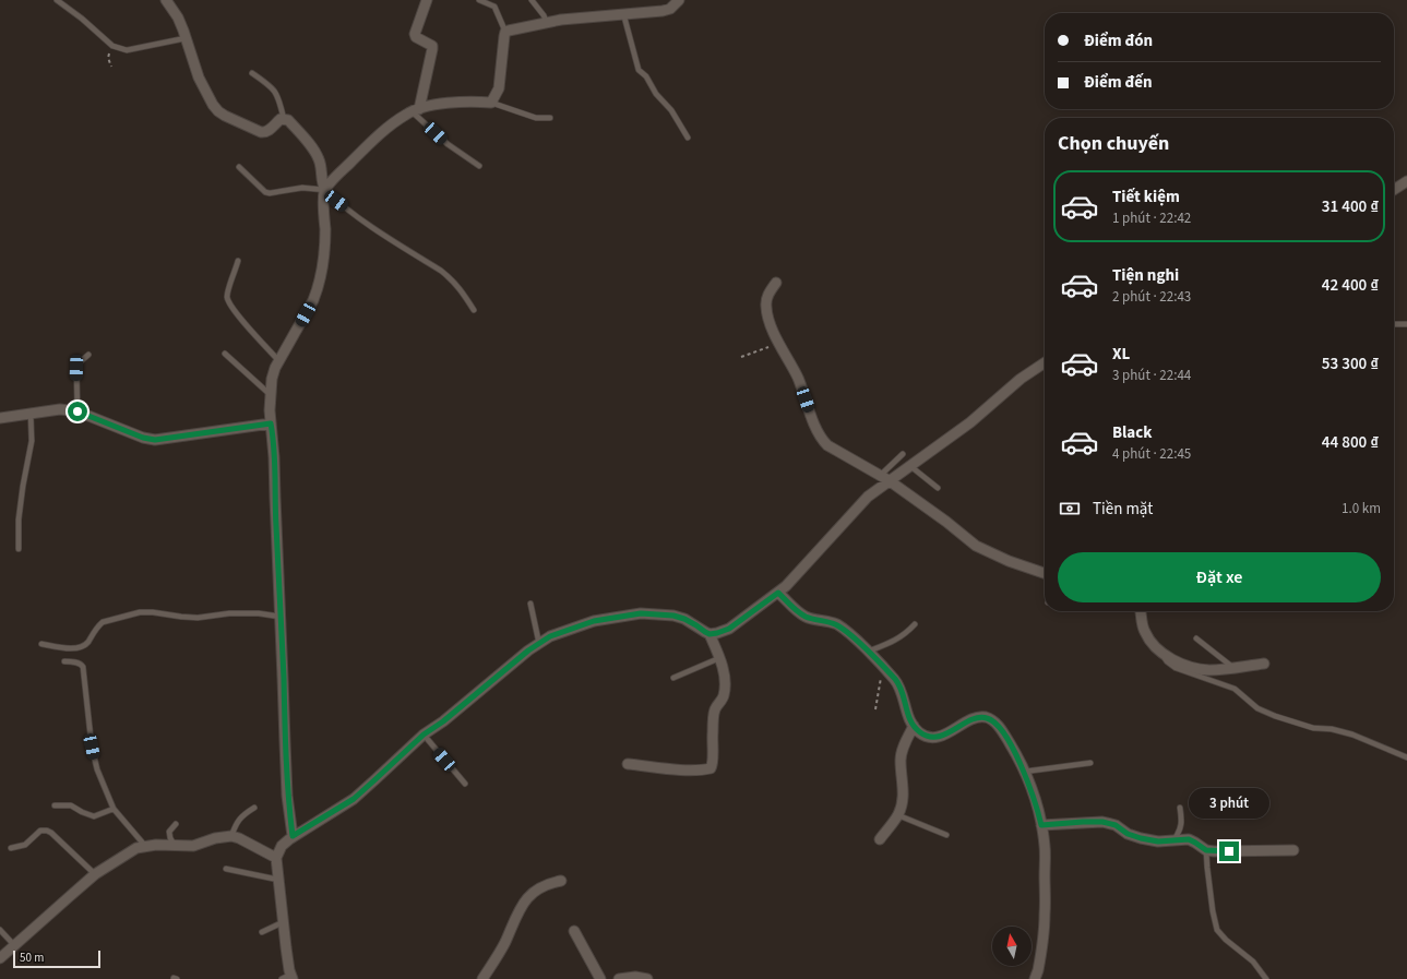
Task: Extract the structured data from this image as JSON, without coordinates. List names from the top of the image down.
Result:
{
  "scale_bar": "50 m",
  "north": "top",
  "page": {
    "banner": ["Điểm đón", "Điểm đến"],
    "heading": "Chọn chuyến",
    "list": [
      {
        "name": "Tiết kiệm",
        "note": "1 phút · 22:42",
        "value": "31 400 ₫"
      },
      {
        "name": "Tiện nghi",
        "note": "2 phút · 22:43",
        "value": "42 400 ₫"
      },
      {
        "name": "XL",
        "note": "3 phút · 22:44",
        "value": "53 300 ₫"
      },
      {
        "name": "Black",
        "note": "4 phút · 22:45",
        "value": "44 800 ₫"
      }
    ],
    "pay": ["Tiền mặt", "1.0 km"],
    "buttons": "Đặt xe",
    "bubble": "3 phút",
    "scale": "50 m"
  }
}
